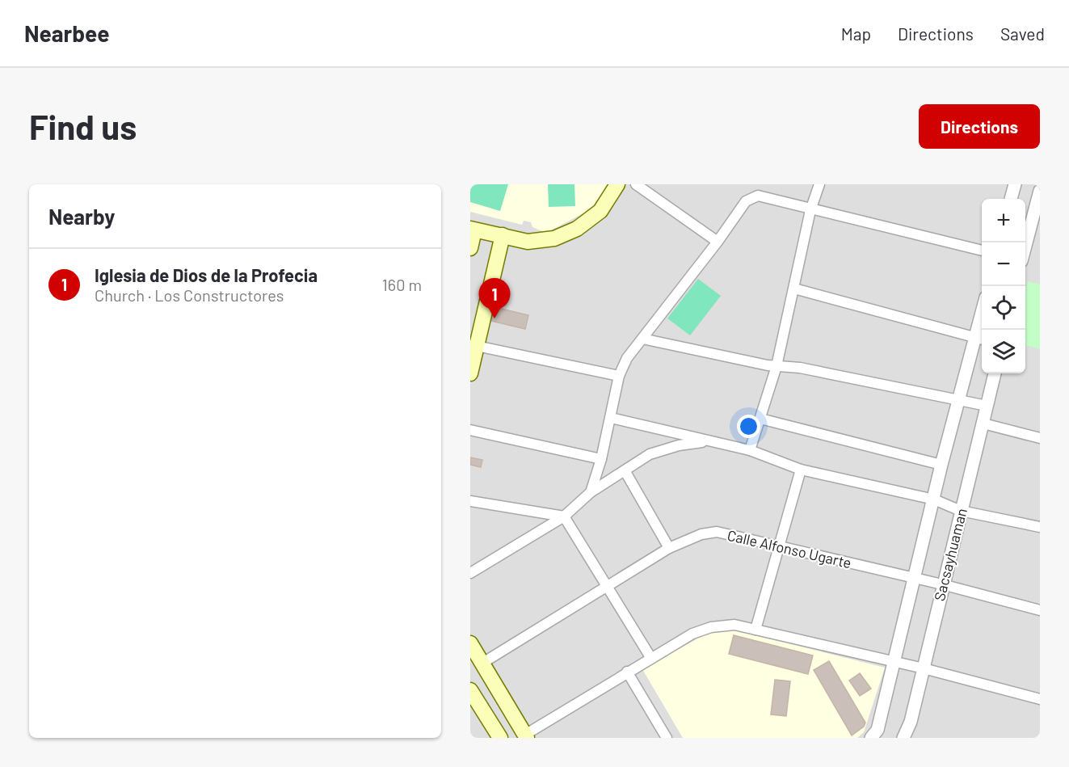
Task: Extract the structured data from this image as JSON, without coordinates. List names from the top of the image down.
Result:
{
  "streets": {
    "street": ["Calle Alfonso Ugarte", "Sacsayhuaman"]
  },
  "crossings": [
    ["Calle Alfonso Ugarte", "Sacsayhuaman"]
  ],
  "page": {
    "header": "Nearbee",
    "nav": ["Map", "Directions", "Saved"],
    "buttons": "Directions",
    "title": "Find us",
    "heading": "Nearby",
    "map_buttons": ["+", "−"],
    "list": [
      {
        "mark": "1",
        "name": "Iglesia de Dios de la Profecia",
        "note": "Church · Los Constructores",
        "value": "160 m"
      }
    ],
    "pins": "1"
  }
}
